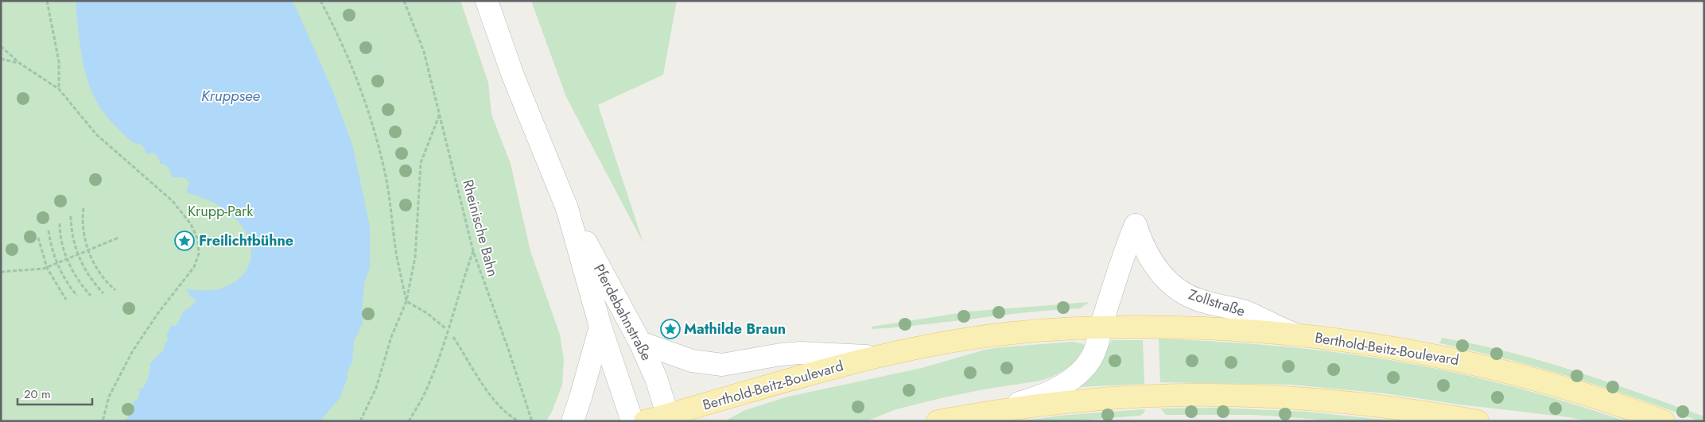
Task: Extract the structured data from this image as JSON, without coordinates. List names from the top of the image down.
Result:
{
  "streets": {
    "main road": ["Berthold-Beitz-Boulevard"],
    "street": ["Zollstraße", "Pferdebahnstraße"],
    "path": ["Rheinische Bahn"]
  },
  "crossings": [
    ["Zollstraße", "Berthold-Beitz-Boulevard"],
    ["Pferdebahnstraße", "Berthold-Beitz-Boulevard"]
  ],
  "water": ["Kruppsee"],
  "parks": ["Krupp-Park"],
  "places": {
    "place": ["Freilichtbühne", "Mathilde Braun"]
  },
  "scale_bar": "20 m"
}
